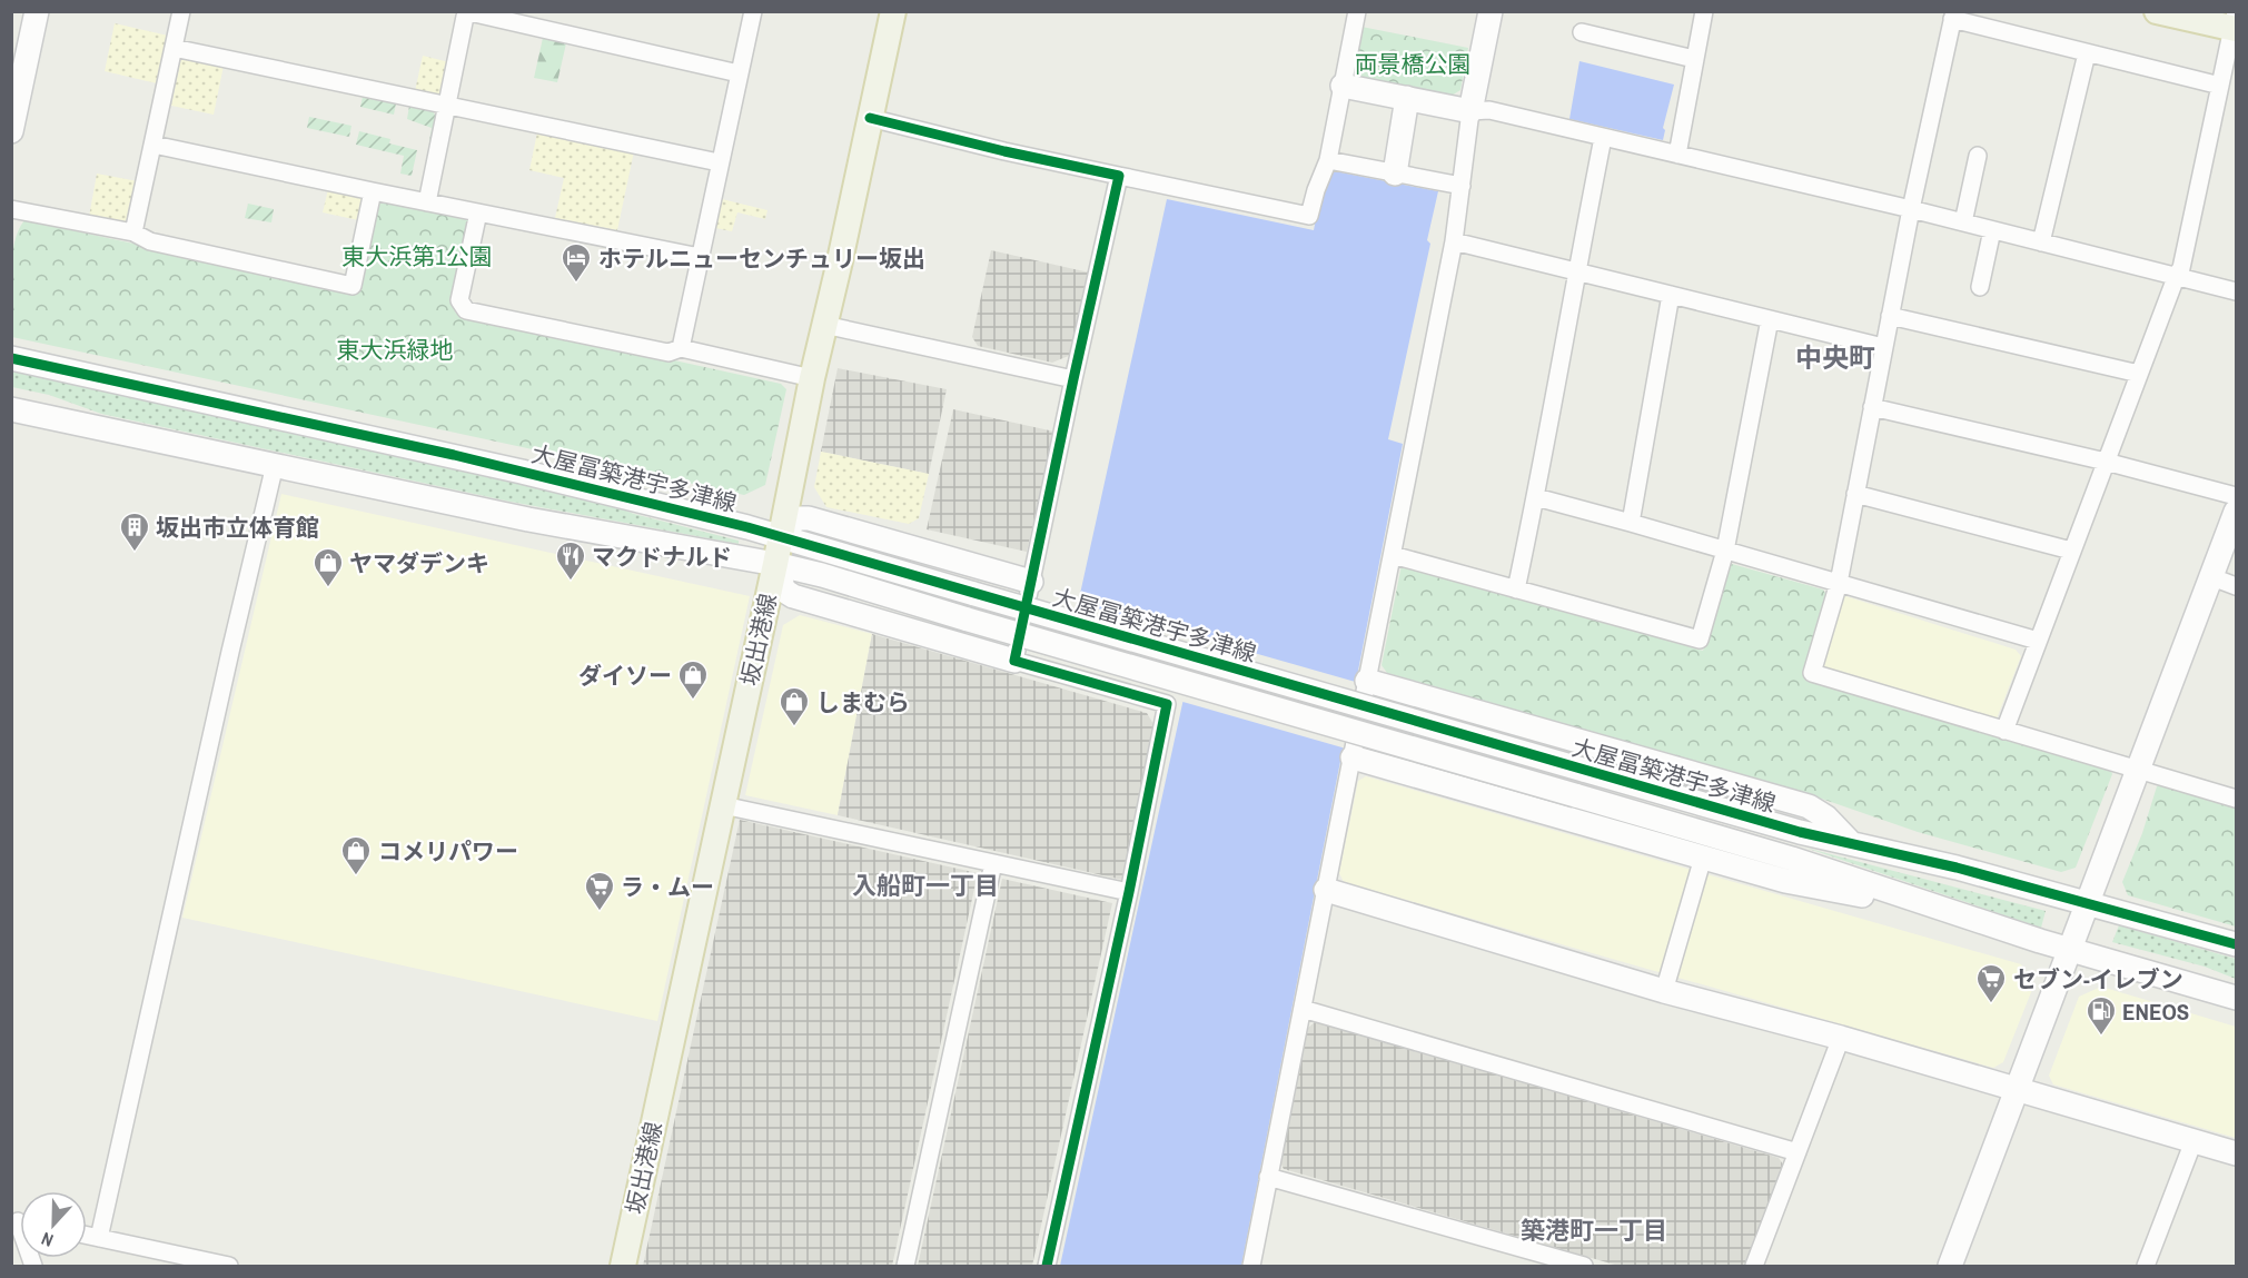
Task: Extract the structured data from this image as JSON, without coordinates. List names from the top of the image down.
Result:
{
  "streets": {
    "main road": ["大屋冨築港宇多津線", "坂出港線"]
  },
  "crossings": [
    ["大屋冨築港宇多津線", "坂出港線"]
  ],
  "districts": ["中央町", "入船町一丁目", "築港町一丁目"],
  "parks": ["両景橋公園", "東大浜第1公園", "東大浜緑地"],
  "places": {
    "hotel": ["ホテルニューセンチュリー坂出"],
    "building": ["坂出市立体育館"],
    "restaurant": ["マクドナルド"],
    "shop": [
      "ヤマダデンキ",
      "ダイソー",
      "しまむら",
      "コメリパワー"
    ],
    "supermarket": ["ラ・ムー", "セブン-イレブン"],
    "fuel station": ["ENEOS"]
  },
  "north": "bottom"
}
